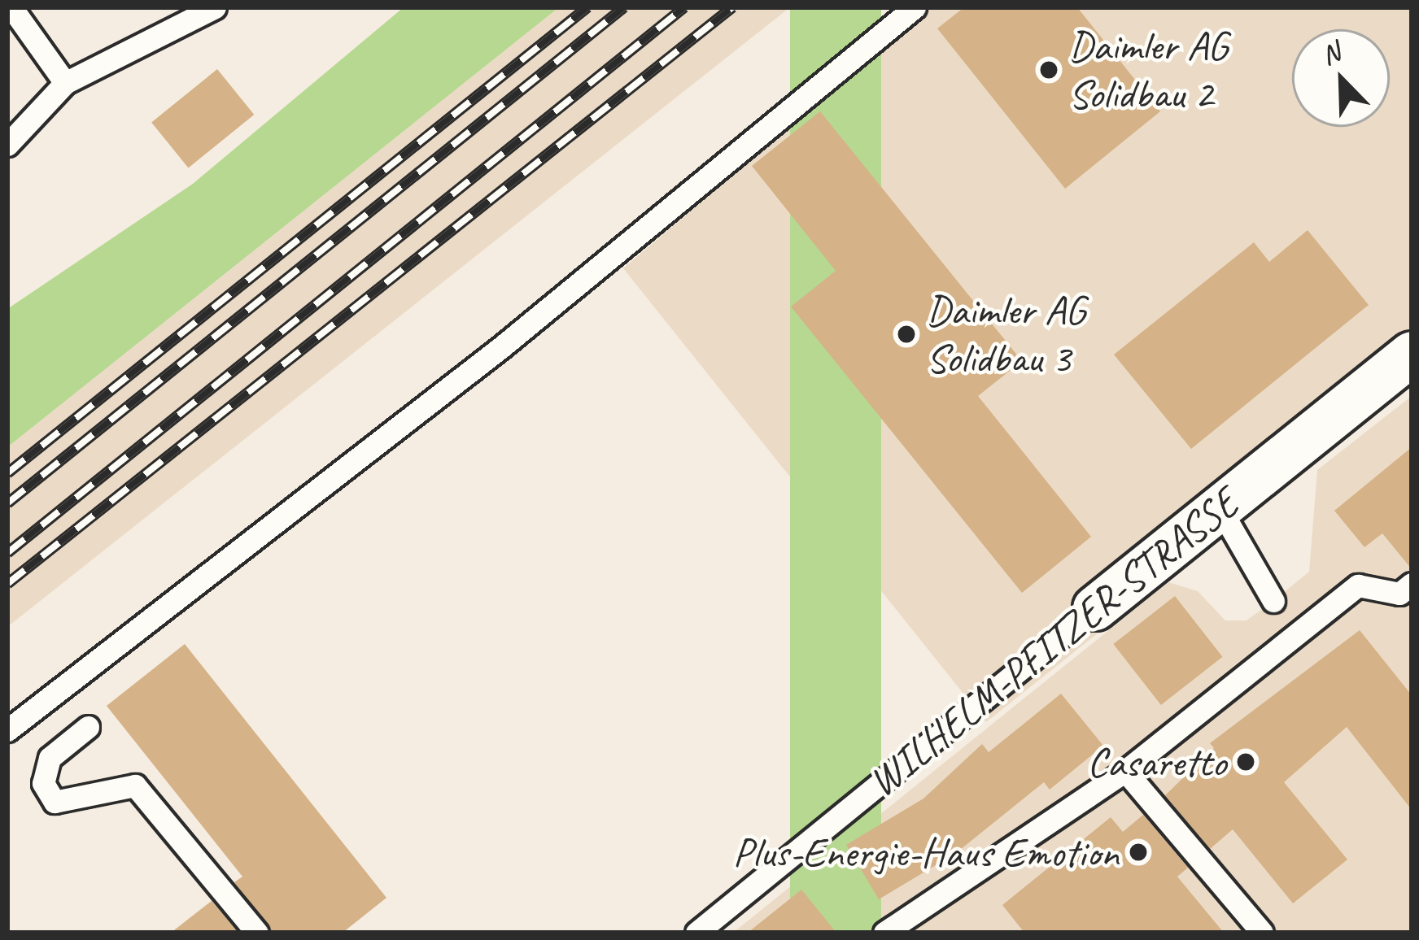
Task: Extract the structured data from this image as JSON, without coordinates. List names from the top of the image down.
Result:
{
  "streets": {
    "street": ["WILHELM-PFITZER-STRASSE"]
  },
  "places": [
    "Daimler AG Solidbau 2",
    "Daimler AG Solidbau 3",
    "Casaretto",
    "Plus-Energie-Haus Emotion"
  ],
  "north": "top left"
}
